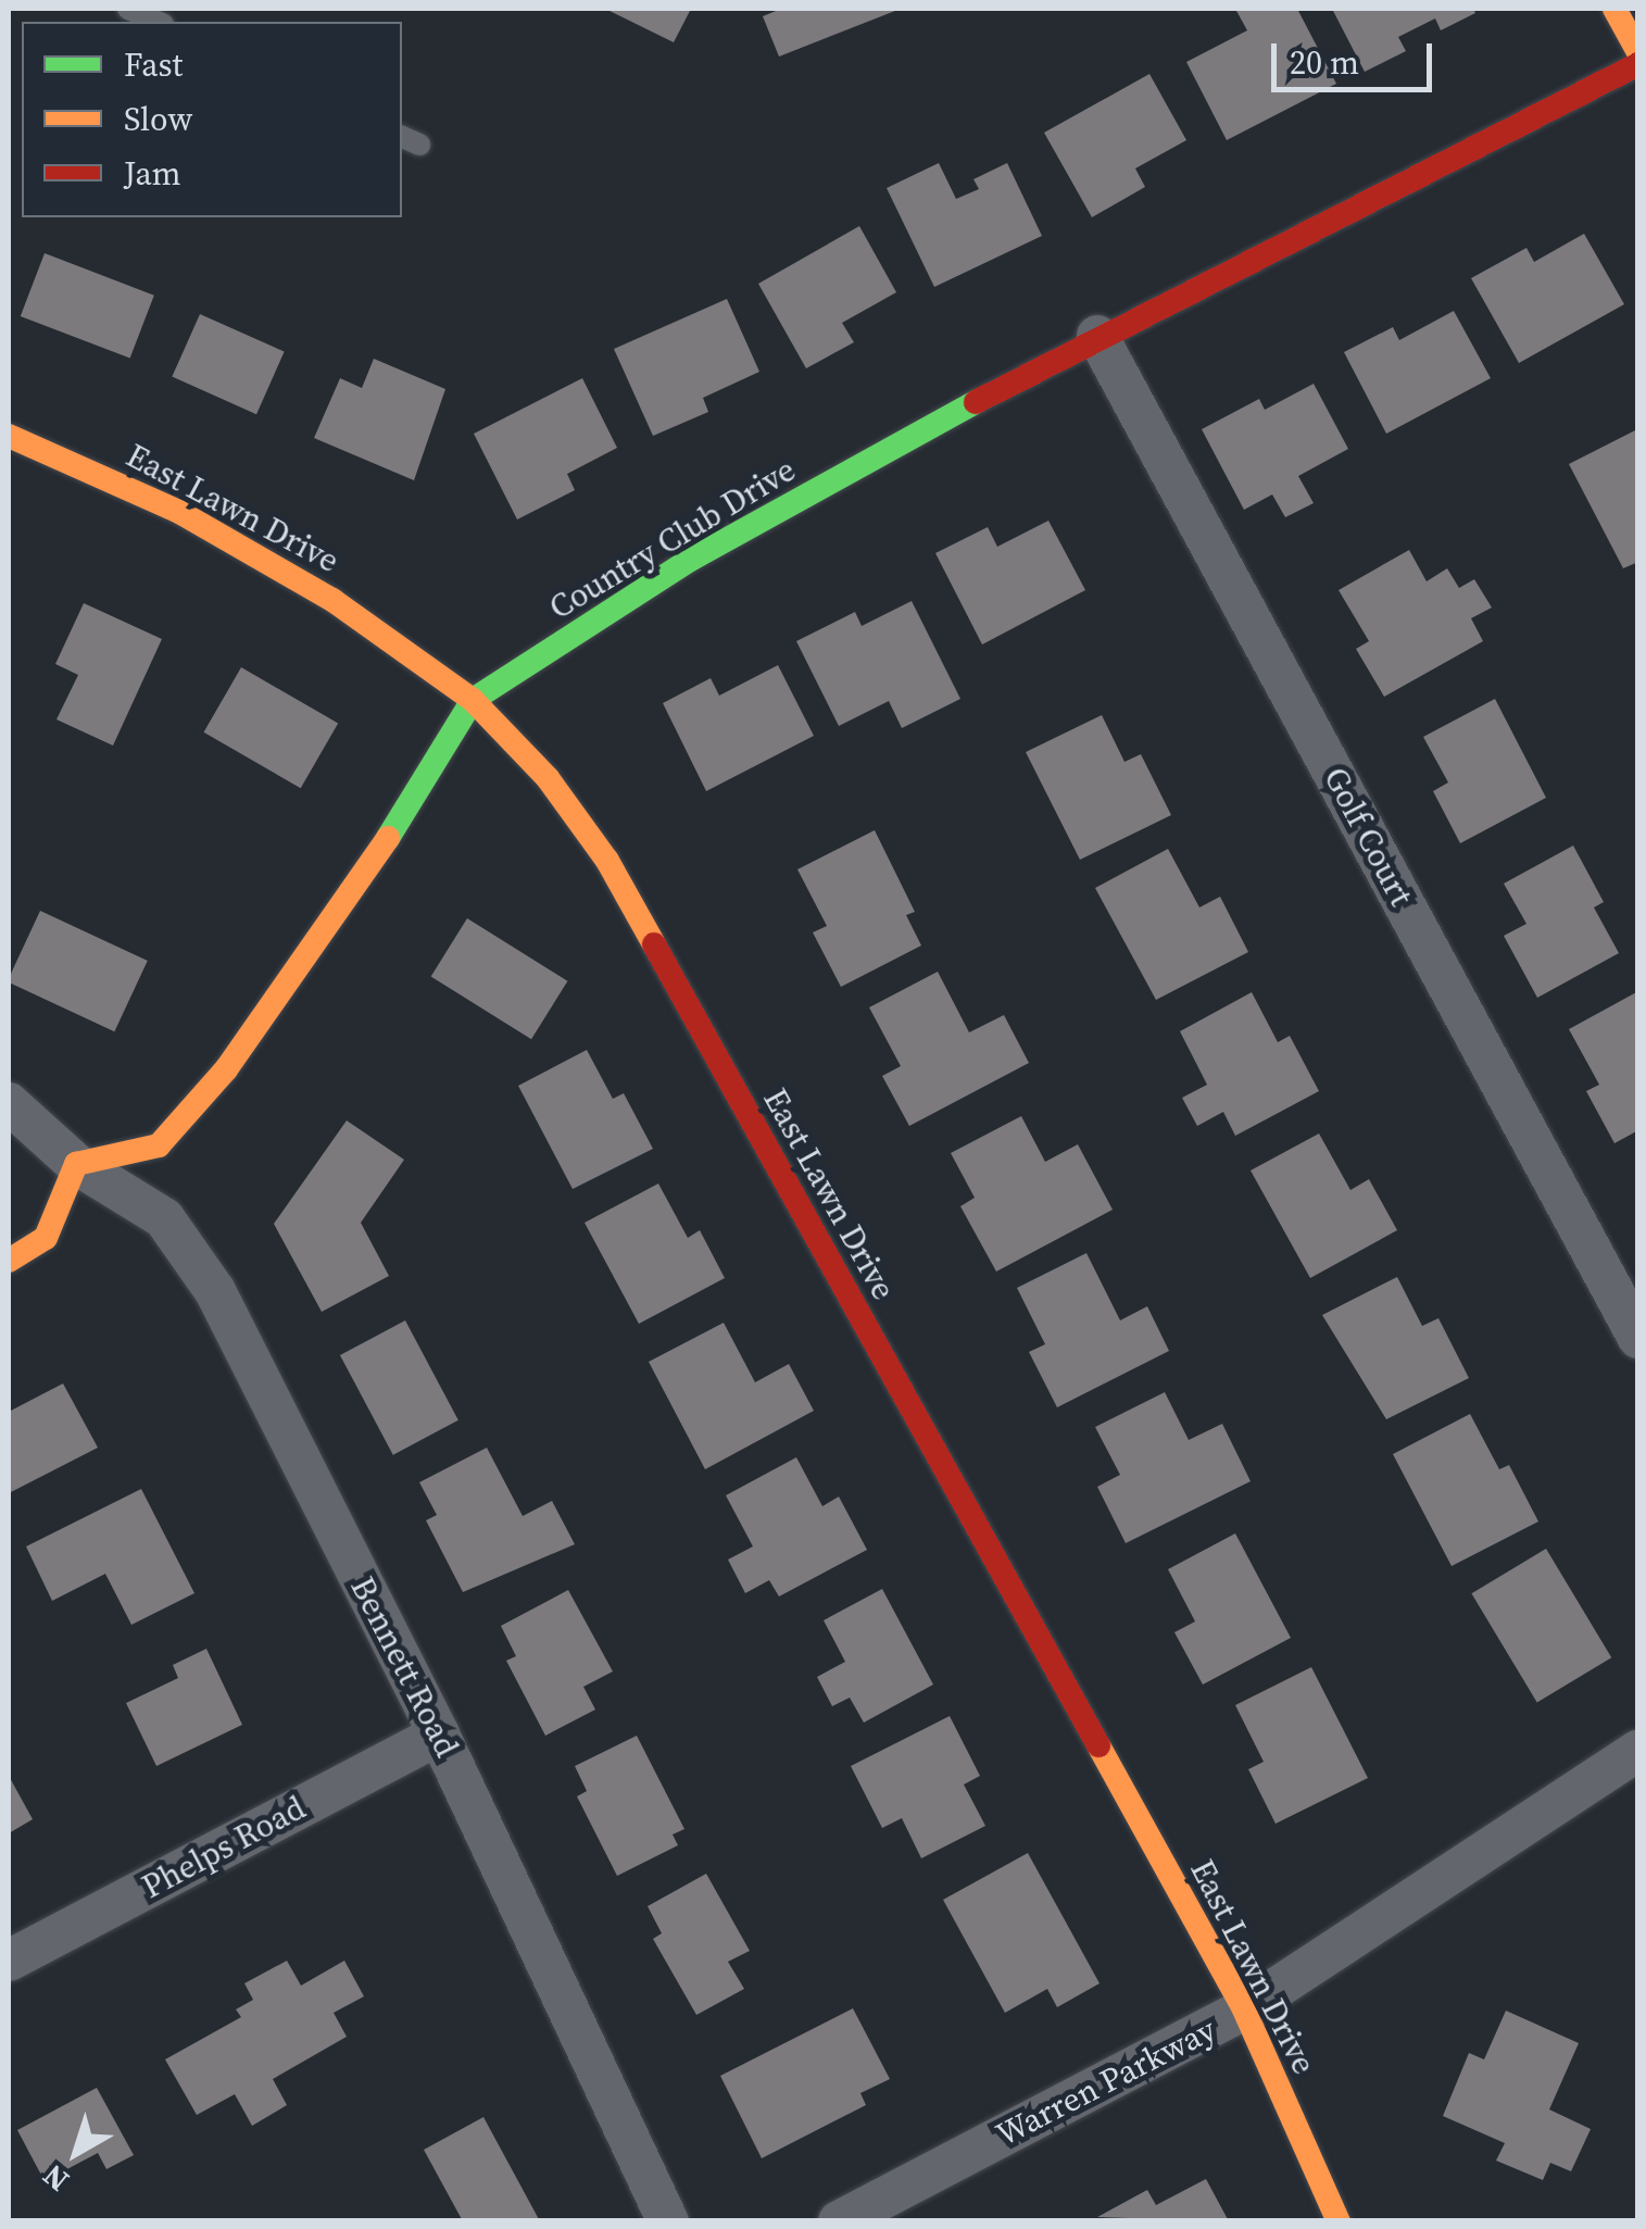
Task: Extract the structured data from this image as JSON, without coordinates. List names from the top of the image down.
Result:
{
  "streets": {
    "street": [
      "East Lawn Drive",
      "Country Club Drive",
      "Golf Court",
      "Bennett Road",
      "Phelps Road",
      "Warren Parkway"
    ]
  },
  "crossings": [
    ["East Lawn Drive", "Country Club Drive"],
    ["East Lawn Drive", "Warren Parkway"],
    ["Country Club Drive", "Golf Court"],
    ["Country Club Drive", "Bennett Road"],
    ["Bennett Road", "Phelps Road"]
  ],
  "legend": ["Fast", "Slow", "Jam"],
  "scale_bar": "20 m",
  "north": "bottom left"
}
